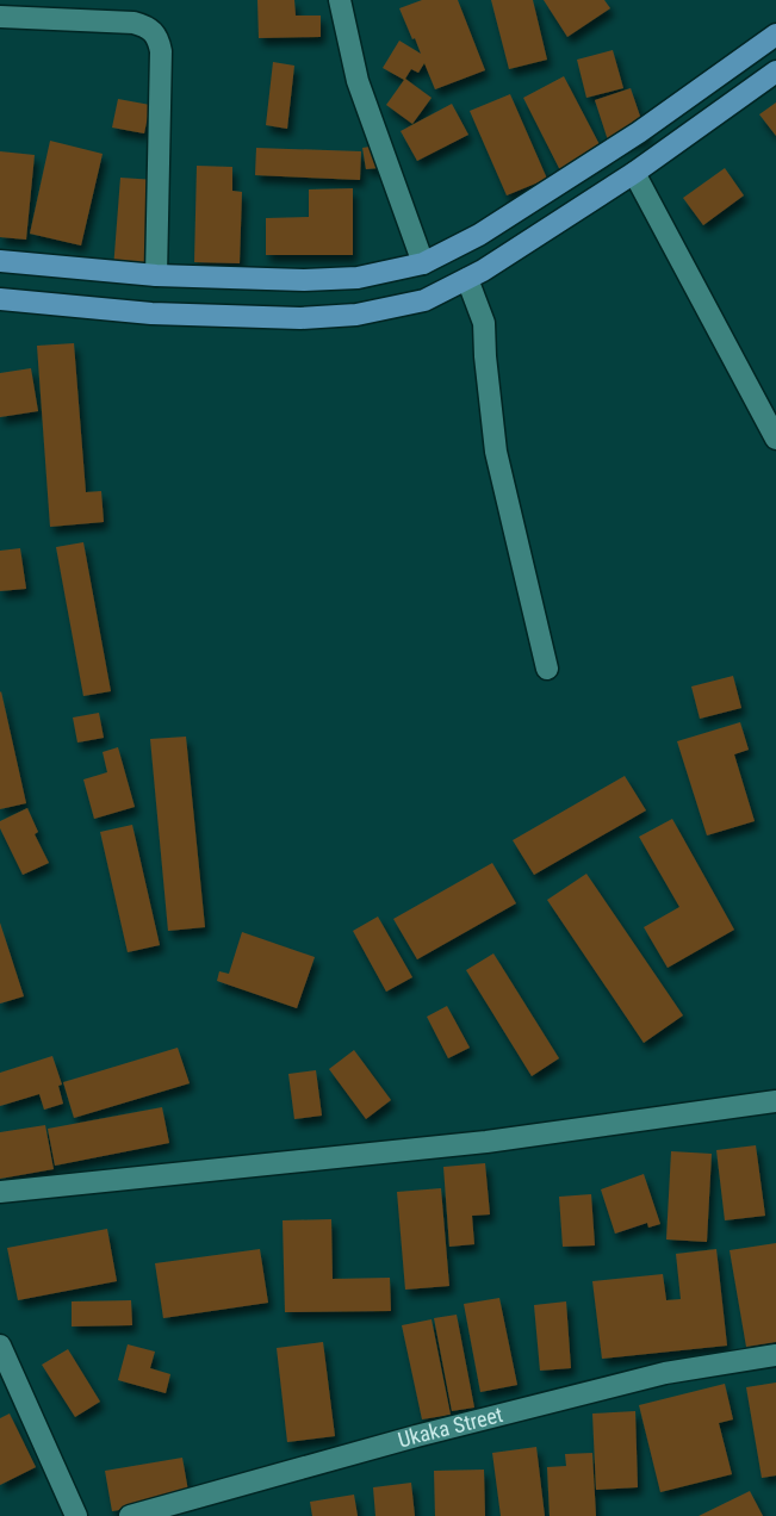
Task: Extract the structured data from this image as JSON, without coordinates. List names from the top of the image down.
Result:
{
  "streets": {
    "street": ["Ukaka Street"]
  }
}
